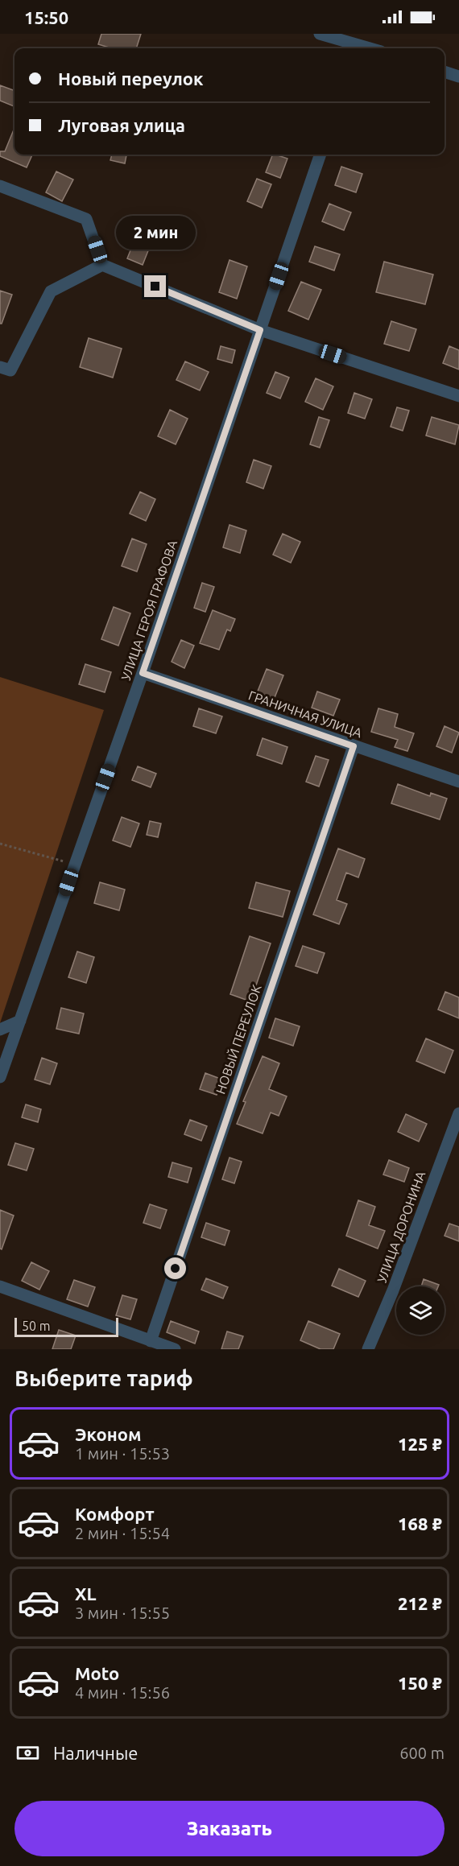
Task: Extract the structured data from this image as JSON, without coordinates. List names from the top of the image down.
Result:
{
  "streets": {
    "street": [
      "УЛИЦА ГЕРОЯ ГРАФОВА",
      "ГРАНИЧНАЯ УЛИЦА",
      "НОВЫЙ ПЕРЕУЛОК",
      "УЛИЦА ДОРОНИНА"
    ]
  },
  "crossings": [
    ["УЛИЦА ГЕРОЯ ГРАФОВА", "ГРАНИЧНАЯ УЛИЦА"],
    ["ГРАНИЧНАЯ УЛИЦА", "НОВЫЙ ПЕРЕУЛОК"]
  ],
  "scale_bar": "50 m",
  "page": {
    "status": "15:50",
    "banner": ["Новый переулок", "Луговая улица"],
    "bubble": "2 мин",
    "scale": "50 m",
    "heading": "Выберите тариф",
    "list": [
      {
        "name": "Эконом",
        "note": "1 мин · 15:53",
        "value": "125 ₽"
      },
      {
        "name": "Комфорт",
        "note": "2 мин · 15:54",
        "value": "168 ₽"
      },
      {
        "name": "XL",
        "note": "3 мин · 15:55",
        "value": "212 ₽"
      },
      {
        "name": "Moto",
        "note": "4 мин · 15:56",
        "value": "150 ₽"
      }
    ],
    "pay": ["Наличные", "600 m"],
    "buttons": "Заказать"
  }
}
